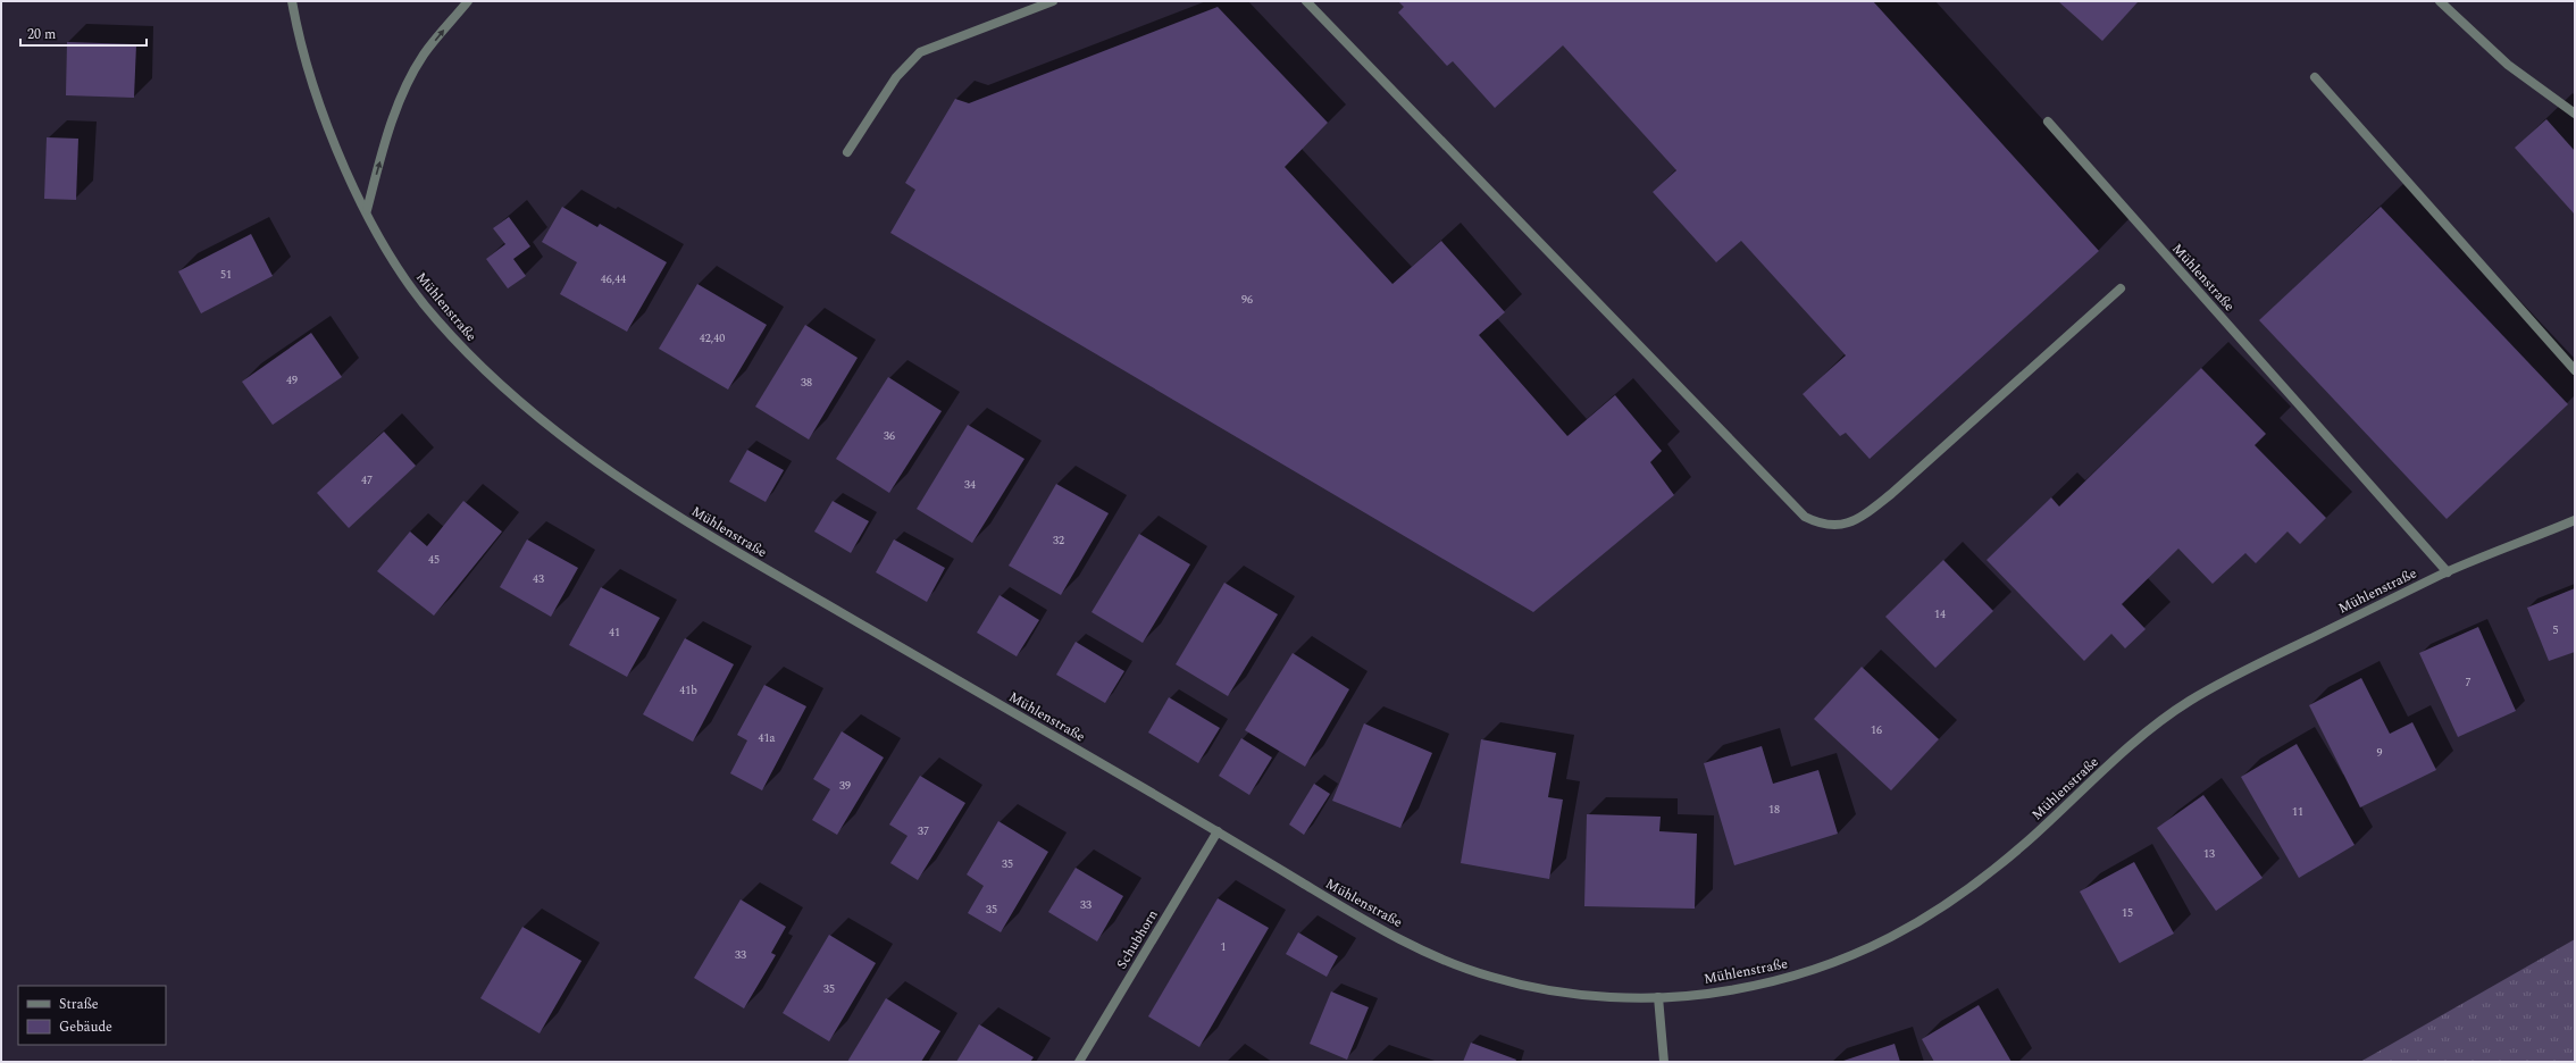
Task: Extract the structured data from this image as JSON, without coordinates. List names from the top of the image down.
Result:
{
  "streets": {
    "street": ["Mühlenstraße", "Schubhorn"]
  },
  "crossings": [
    ["Mühlenstraße", "Schubhorn"]
  ],
  "house_numbers": [
    "51",
    "46,44",
    "96",
    "42,40",
    "49",
    "38",
    "36",
    "47",
    "34",
    "32",
    "45",
    "43",
    "14",
    "5",
    "41",
    "7",
    "41b",
    "16",
    "41a",
    "9",
    "39",
    "18",
    "11",
    "37",
    "13",
    "35",
    "33",
    "35",
    "15",
    "1",
    "33",
    "35"
  ],
  "legend": ["Straße", "Gebäude"],
  "scale_bar": "20 m"
}
